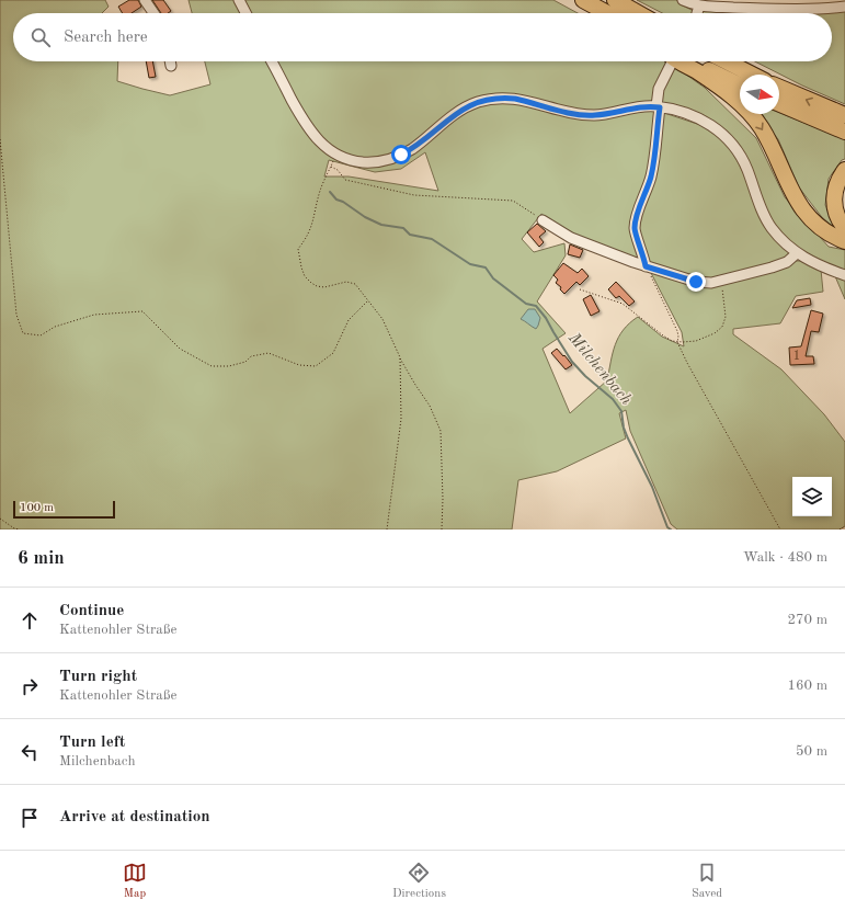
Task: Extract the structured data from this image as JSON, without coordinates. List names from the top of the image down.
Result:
{
  "water": ["Milchenbach"],
  "house_numbers": ["1"],
  "scale_bar": "100 m",
  "north": "right",
  "page": {
    "search": "Search here",
    "scale": "100 m",
    "heading": ["6 min", "Walk · 480 m"],
    "list": [
      ["Continue", "Kattenohler Straße", "270 m"],
      ["Turn right", "Kattenohler Straße", "160 m"],
      ["Turn left", "Milchenbach", "50 m"],
      "Arrive at destination"
    ],
    "nav": ["Map", "Directions", "Saved"]
  }
}
